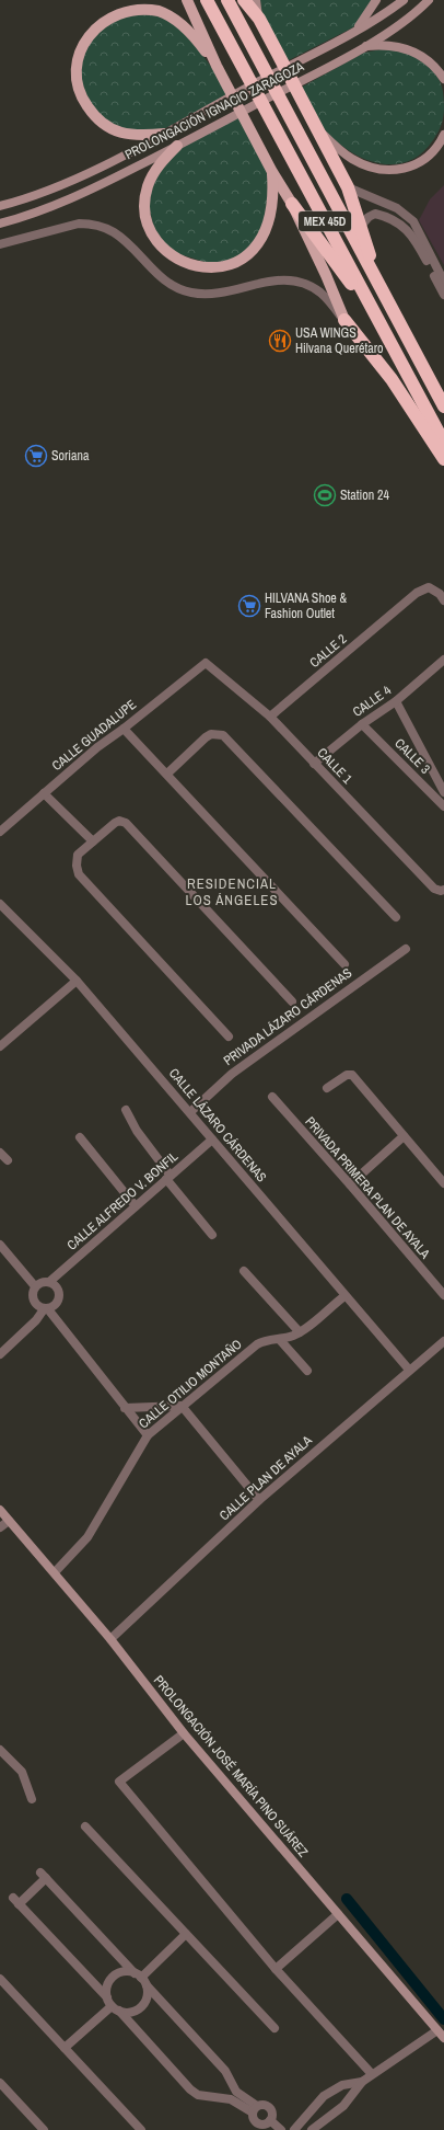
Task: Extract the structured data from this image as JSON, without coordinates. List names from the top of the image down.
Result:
{
  "streets": {
    "highway": ["MEX 45D"],
    "main road": ["PROLONGACIÓN IGNACIO ZARAGOZA", "PROLONGACIÓN JOSÉ MARÍA PINO SUÁREZ"],
    "street": [
      "CALLE 2",
      "CALLE 4",
      "CALLE GUADALUPE",
      "CALLE 3",
      "CALLE 1",
      "PRIVADA LÁZARO CÁRDENAS",
      "CALLE LÁZARO CÁRDENAS",
      "PRIVADA PRIMERA PLAN DE AYALA",
      "CALLE ALFREDO V. BONFIL",
      "CALLE OTILIO MONTAÑO",
      "CALLE PLAN DE AYALA"
    ]
  },
  "crossings": [
    ["CALLE 2", "CALLE 1"],
    ["CALLE 4", "CALLE 3"],
    ["CALLE 4", "CALLE 1"],
    ["CALLE GUADALUPE", "CALLE 1"],
    ["PRIVADA LÁZARO CÁRDENAS", "CALLE LÁZARO CÁRDENAS"],
    ["CALLE LÁZARO CÁRDENAS", "CALLE ALFREDO V. BONFIL"],
    ["CALLE LÁZARO CÁRDENAS", "CALLE OTILIO MONTAÑO"],
    ["CALLE LÁZARO CÁRDENAS", "CALLE PLAN DE AYALA"],
    ["CALLE OTILIO MONTAÑO", "PROLONGACIÓN JOSÉ MARÍA PINO SUÁREZ"],
    ["CALLE PLAN DE AYALA", "PROLONGACIÓN JOSÉ MARÍA PINO SUÁREZ"]
  ],
  "districts": ["RESIDENCIAL LOS ÁNGELES"],
  "places": {
    "restaurant": ["USA WINGS Hilvana Querétaro"],
    "supermarket": ["Soriana", "HILVANA Shoe & Fashion Outlet"],
    "sports": ["Station 24"]
  }
}
